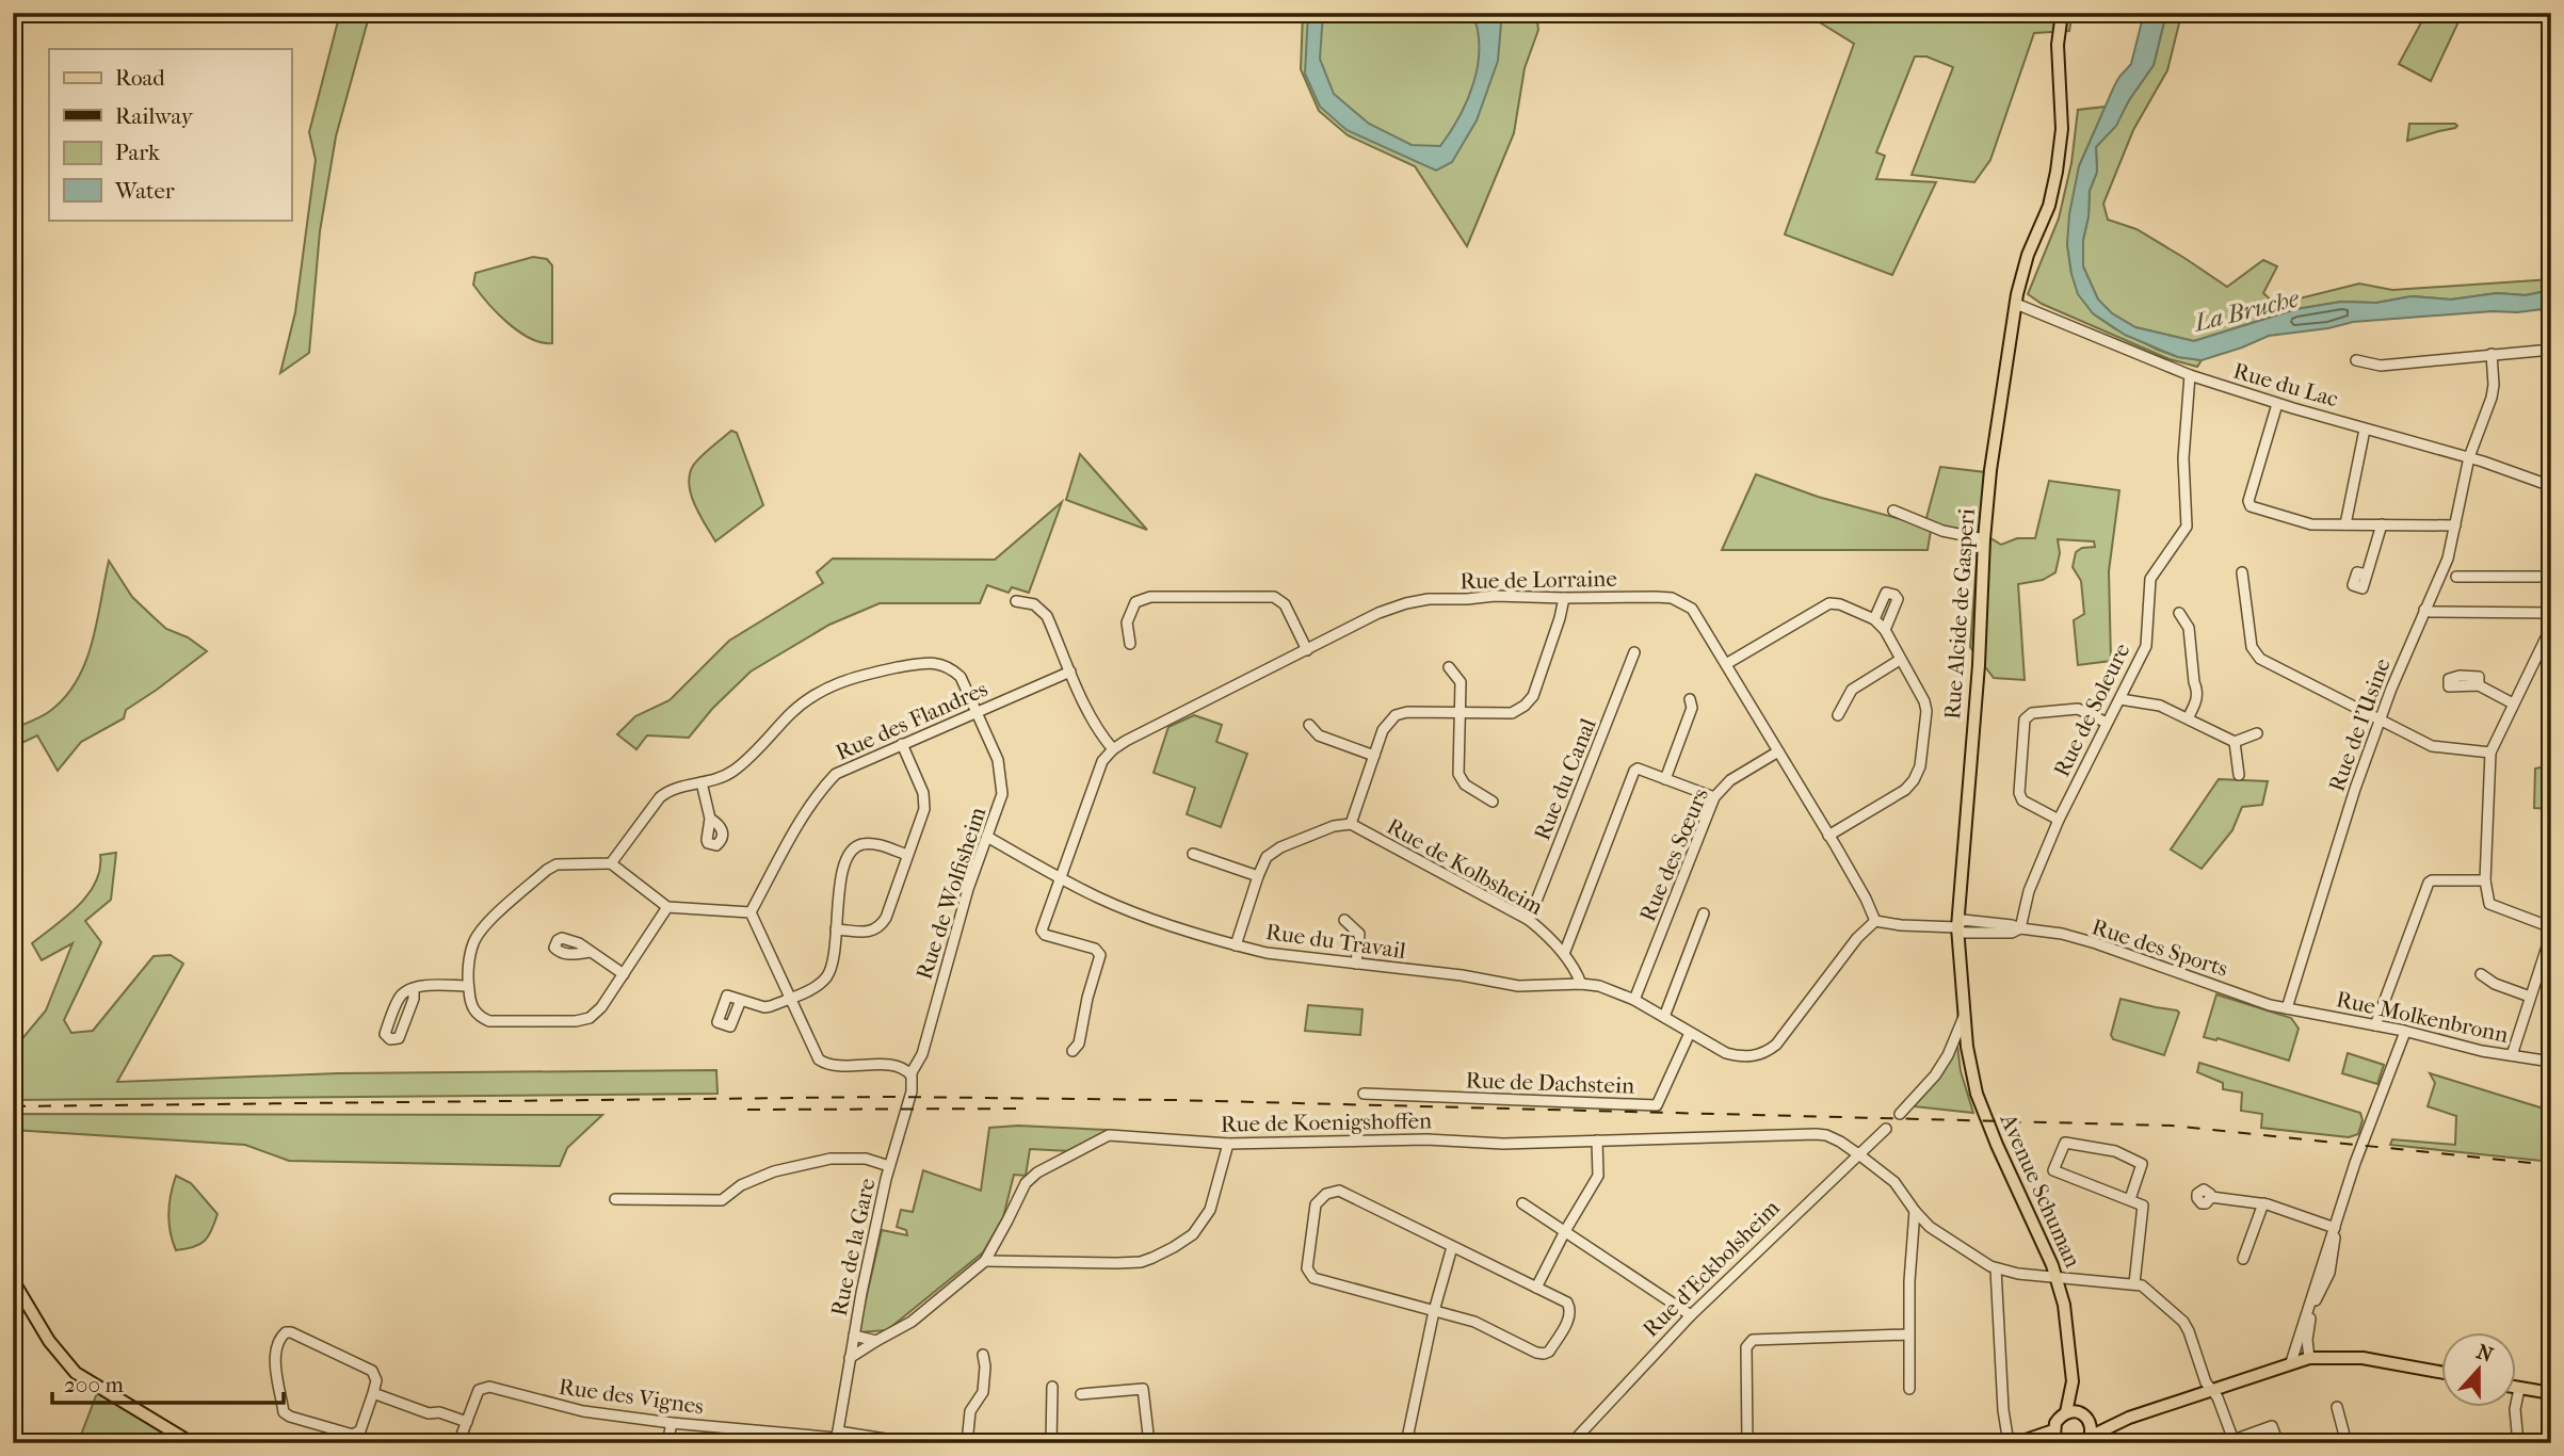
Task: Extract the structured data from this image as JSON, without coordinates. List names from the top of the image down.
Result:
{
  "streets": {
    "main road": ["Rue Alcide de Gasperi", "Avenue Schuman"],
    "street": [
      "Rue du Lac",
      "Rue de Lorraine",
      "Rue de Soleure",
      "Rue des Flandres",
      "Rue de l'Usine",
      "Rue du Canal",
      "Rue des Sœurs",
      "Rue de Kolbsheim",
      "Rue de Wolfisheim",
      "Rue du Travail",
      "Rue des Sports",
      "Rue Molkenbronn",
      "Rue de Dachstein",
      "Rue de Koenigshoffen",
      "Rue de la Gare",
      "Rue d'Eckbolsheim",
      "Rue des Vignes"
    ]
  },
  "crossings": [
    ["Rue du Lac", "Rue Alcide de Gasperi"],
    ["Rue du Lac", "Rue de Soleure"],
    ["Rue du Lac", "Rue de l'Usine"],
    ["Rue de Lorraine", "Rue des Sœurs"],
    ["Rue de Lorraine", "Rue du Travail"],
    ["Rue Alcide de Gasperi", "Rue des Sports"],
    ["Rue de Soleure", "Rue des Sports"],
    ["Rue des Flandres", "Rue de Wolfisheim"],
    ["Rue de l'Usine", "Rue des Sports"],
    ["Rue de l'Usine", "Rue Molkenbronn"],
    ["Rue du Canal", "Rue de Kolbsheim"],
    ["Rue des Sœurs", "Rue du Travail"],
    ["Rue de Kolbsheim", "Rue du Travail"],
    ["Rue de Wolfisheim", "Rue du Travail"],
    ["Rue de Wolfisheim", "Rue de la Gare"],
    ["Rue du Travail", "Rue de Dachstein"],
    ["Rue des Sports", "Rue Molkenbronn"],
    ["Rue de Koenigshoffen", "Rue de la Gare"],
    ["Rue de Koenigshoffen", "Rue d'Eckbolsheim"],
    ["Rue de la Gare", "Rue des Vignes"]
  ],
  "water": ["La Bruche"],
  "legend": [
    "Road",
    "Railway",
    "Park",
    "Water"
  ],
  "scale_bar": "200 m",
  "north": "top"
}
